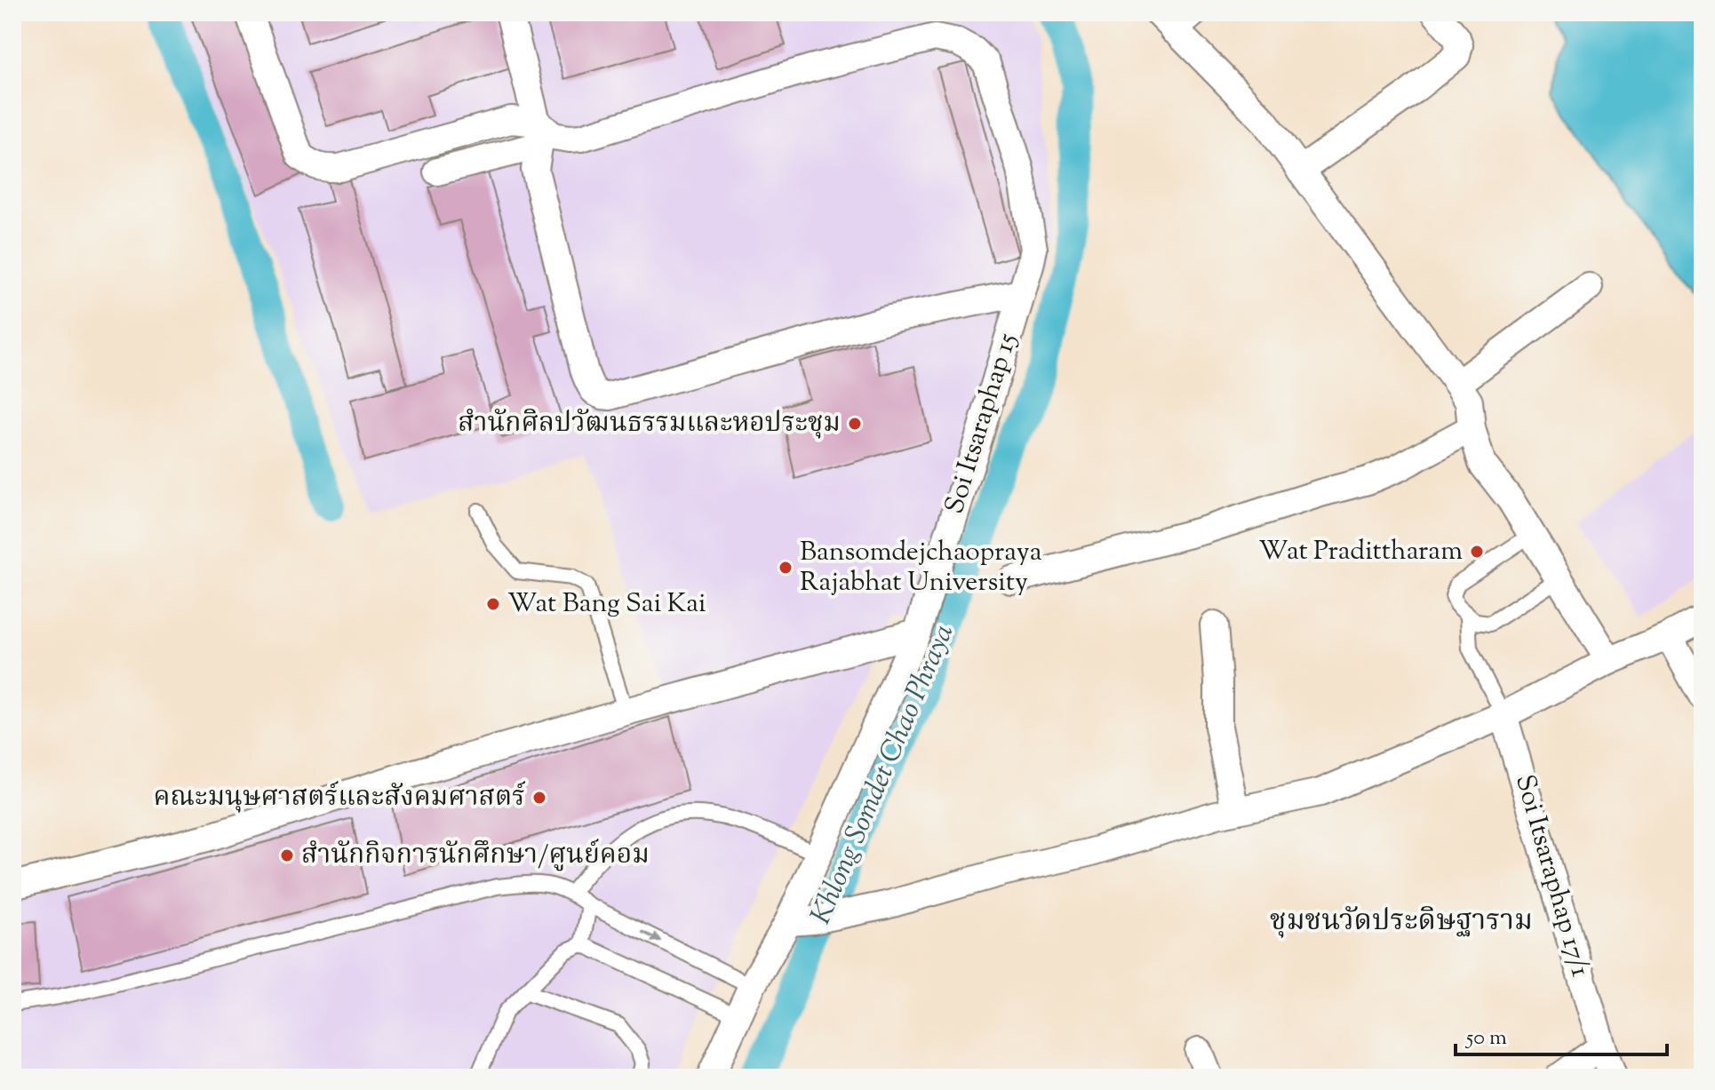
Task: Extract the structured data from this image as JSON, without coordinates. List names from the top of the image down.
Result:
{
  "streets": {
    "street": ["Soi Itsaraphap 15", "Soi Itsaraphap 17/1"]
  },
  "districts": ["ชุมชนวัดประดิษฐาราม"],
  "water": ["Khlong Somdet Chao Phraya"],
  "places": [
    "สำนักศิลปวัฒนธรรมและหอประชุม",
    "Wat Pradittharam",
    "Bansomdejchaopraya Rajabhat University",
    "Wat Bang Sai Kai",
    "คณะมนุษศาสตร์และสังคมศาสตร์",
    "สำนักกิจการนักศึกษา/ศูนย์คอม"
  ],
  "scale_bar": "50 m"
}
